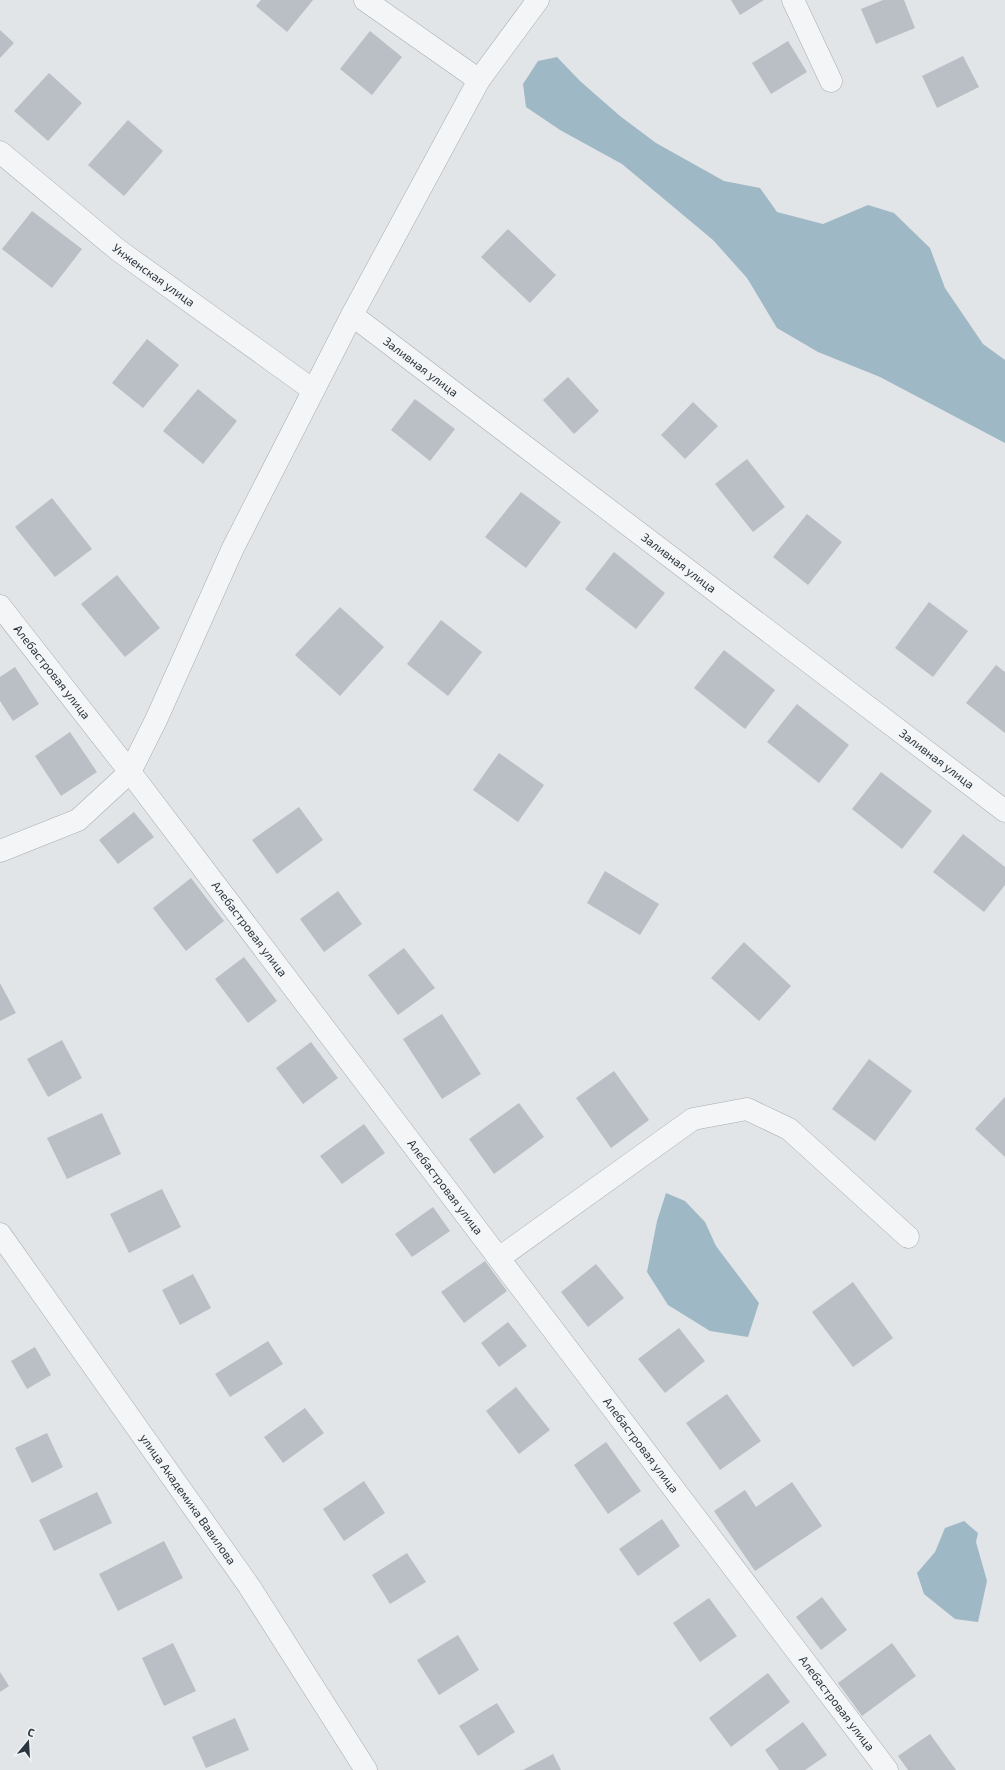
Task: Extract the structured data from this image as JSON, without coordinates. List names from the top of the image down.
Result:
{
  "streets": {
    "street": [
      "Унженская улица",
      "Заливная улица",
      "Алебастровая улица",
      "улица Академика Вавилова"
    ]
  },
  "north": "top"
}
